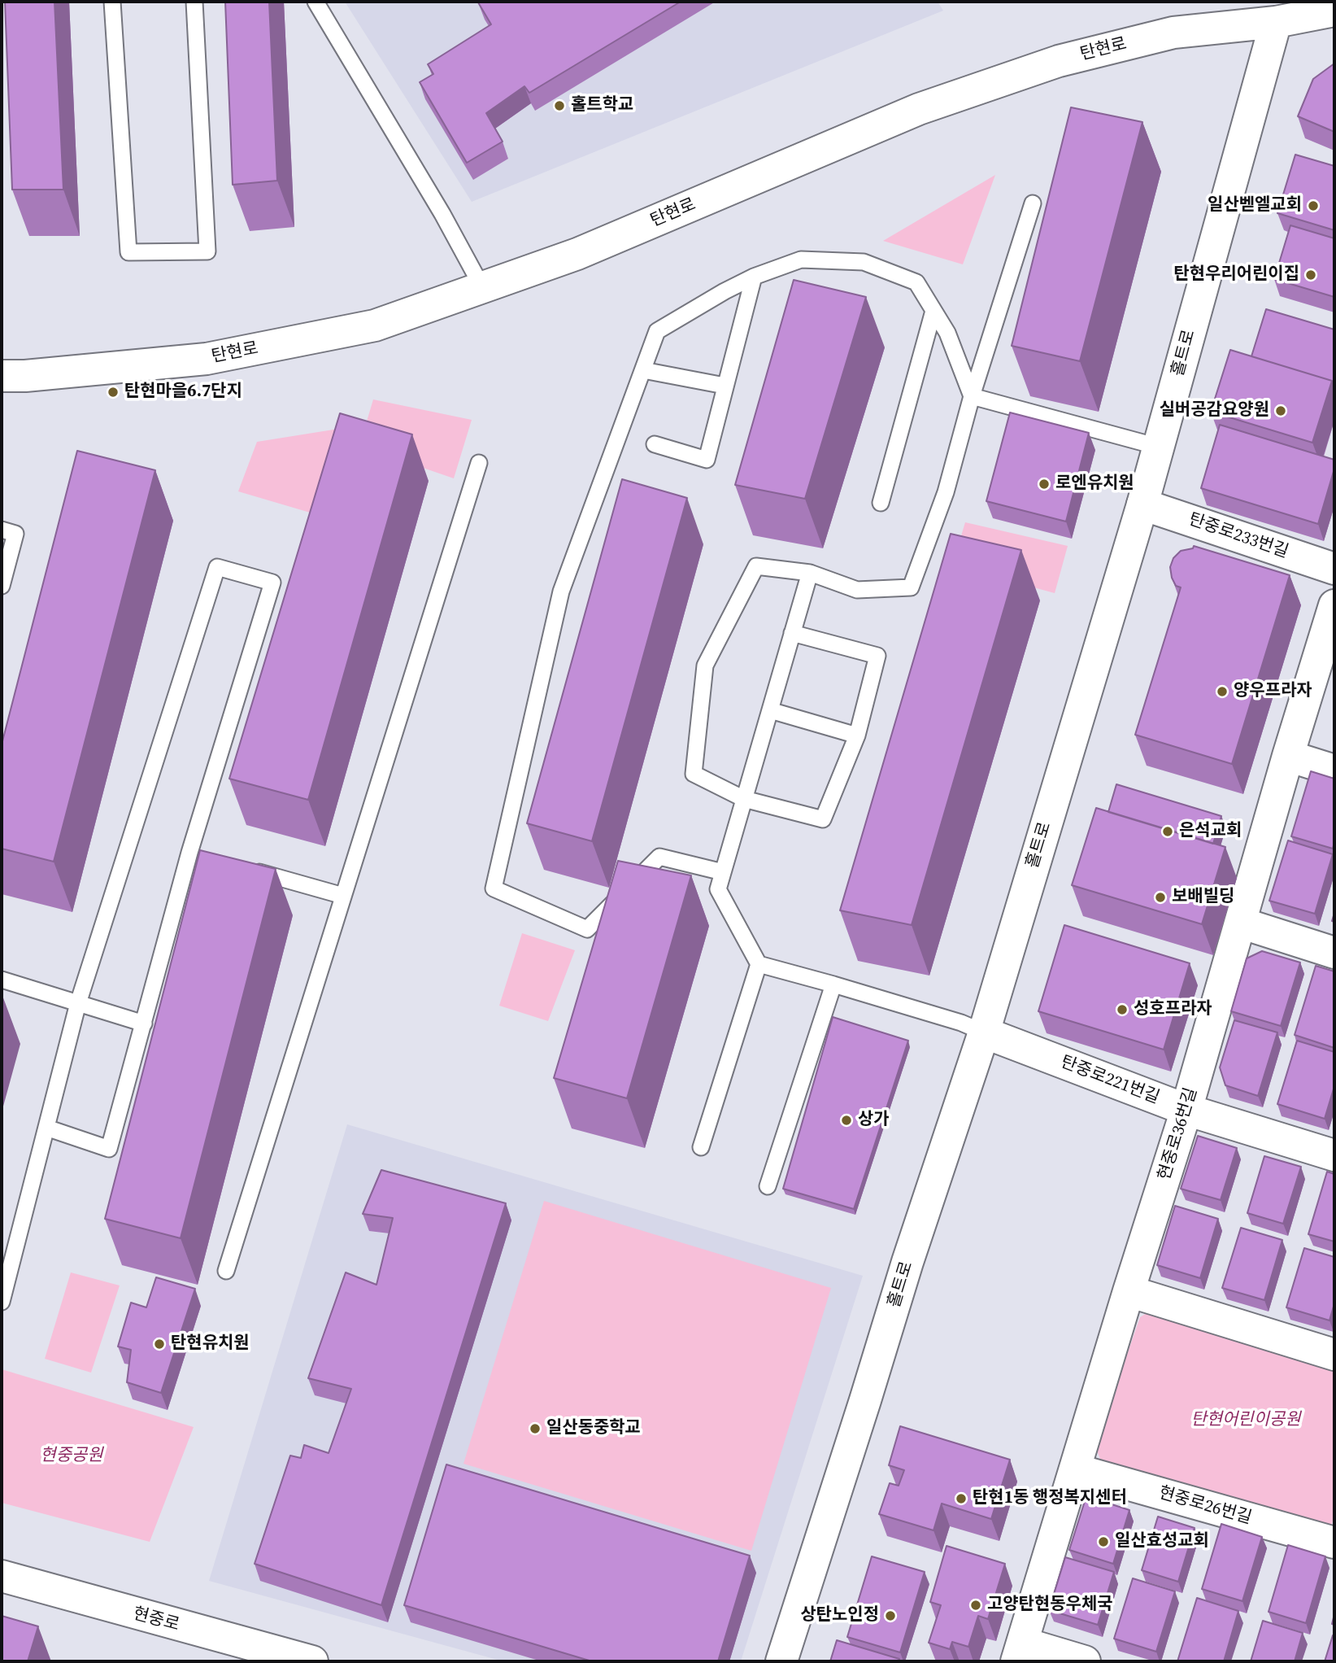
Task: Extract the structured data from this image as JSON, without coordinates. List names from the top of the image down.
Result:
{
  "streets": {
    "street": [
      "탄현로",
      "홀트로",
      "탄중로233번길",
      "탄중로221번길",
      "현중로36번길",
      "현중로26번길",
      "현중로"
    ]
  },
  "crossings": [
    ["탄현로", "홀트로"],
    ["홀트로", "탄중로233번길"],
    ["홀트로", "탄중로221번길"],
    ["탄중로221번길", "현중로36번길"],
    ["현중로36번길", "현중로26번길"]
  ],
  "parks": ["탄현어린이공원", "현중공원"],
  "places": [
    "홀트학교",
    "일산벧엘교회",
    "탄현우리어린이집",
    "탄현마을6.7단지",
    "실버공감요양원",
    "로엔유치원",
    "양우프라자",
    "은석교회",
    "보배빌딩",
    "성호프라자",
    "상가",
    "탄현유치원",
    "일산동중학교",
    "탄현1동 행정복지센터",
    "일산효성교회",
    "고양탄현동우체국",
    "상탄노인정"
  ]
}
